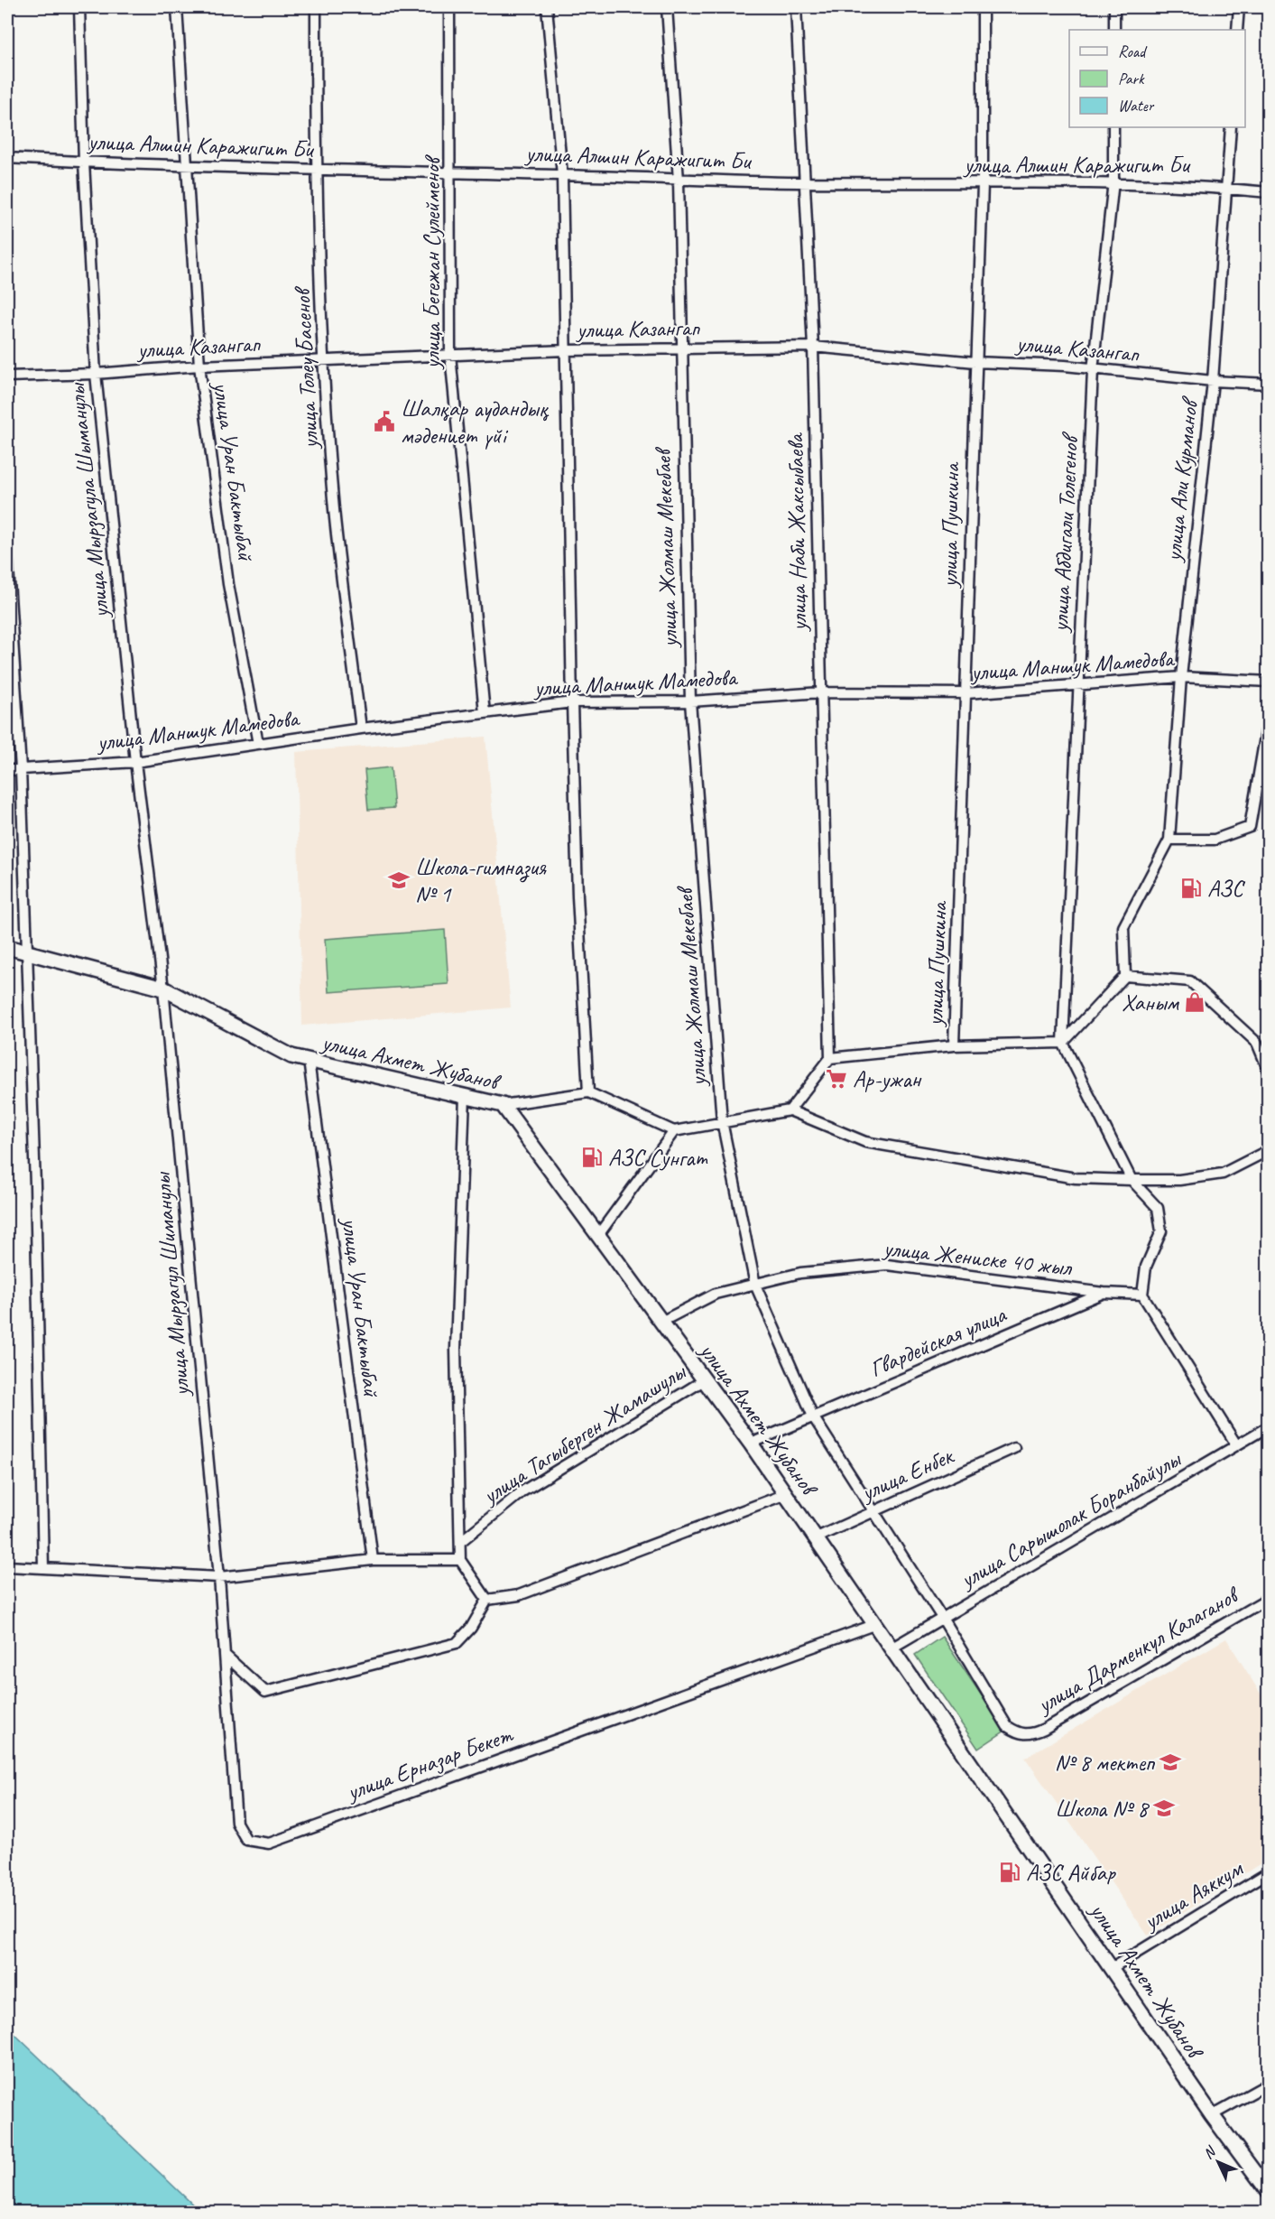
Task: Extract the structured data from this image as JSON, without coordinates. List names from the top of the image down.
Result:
{
  "streets": {
    "main road": ["улица Ахмет Жубанов"],
    "street": [
      "улица Алшин Каражигит Би",
      "улица Бегежан Сулейменов",
      "улица Казангап",
      "улица Толеу Басенов",
      "улица Уран Бактыбай",
      "улица Али Курманов",
      "улица Мырзагула Шыманулы",
      "улица Пушкина",
      "улица Наби Жаксыбаева",
      "улица Абдигали Толегенов",
      "улица Жолмаш Мекебаев",
      "улица Маншук Мамедова",
      "улица Жениске 40 жыл",
      "улица Мырзагул Шиманулы",
      "Гвардейская улица",
      "улица Тагыберген Жамашулы",
      "улица Енбек",
      "улица Сарышолак Боранбайулы",
      "улица Дарменкул Калаганов",
      "улица Ерназар Бекет",
      "улица Аяккум"
    ]
  },
  "crossings": [
    ["улица Алшин Каражигит Би", "улица Бегежан Сулейменов"],
    ["улица Алшин Каражигит Би", "улица Толеу Басенов"],
    ["улица Алшин Каражигит Би", "улица Уран Бактыбай"],
    ["улица Алшин Каражигит Би", "улица Али Курманов"],
    ["улица Алшин Каражигит Би", "улица Мырзагула Шыманулы"],
    ["улица Алшин Каражигит Би", "улица Пушкина"],
    ["улица Алшин Каражигит Би", "улица Наби Жаксыбаева"],
    ["улица Алшин Каражигит Би", "улица Абдигали Толегенов"],
    ["улица Алшин Каражигит Би", "улица Жолмаш Мекебаев"],
    ["улица Бегежан Сулейменов", "улица Казангап"],
    ["улица Бегежан Сулейменов", "улица Маншук Мамедова"],
    ["улица Казангап", "улица Толеу Басенов"],
    ["улица Казангап", "улица Уран Бактыбай"],
    ["улица Казангап", "улица Али Курманов"],
    ["улица Казангап", "улица Мырзагула Шыманулы"],
    ["улица Казангап", "улица Пушкина"],
    ["улица Казангап", "улица Наби Жаксыбаева"],
    ["улица Казангап", "улица Абдигали Толегенов"],
    ["улица Казангап", "улица Жолмаш Мекебаев"],
    ["улица Толеу Басенов", "улица Маншук Мамедова"],
    ["улица Уран Бактыбай", "улица Маншук Мамедова"],
    ["улица Уран Бактыбай", "улица Ахмет Жубанов"],
    ["улица Али Курманов", "улица Маншук Мамедова"],
    ["улица Мырзагула Шыманулы", "улица Маншук Мамедова"],
    ["улица Мырзагула Шыманулы", "улица Ахмет Жубанов"],
    ["улица Мырзагула Шыманулы", "улица Мырзагул Шиманулы"],
    ["улица Пушкина", "улица Маншук Мамедова"],
    ["улица Наби Жаксыбаева", "улица Маншук Мамедова"],
    ["улица Абдигали Толегенов", "улица Маншук Мамедова"],
    ["улица Жолмаш Мекебаев", "улица Маншук Мамедова"],
    ["улица Жолмаш Мекебаев", "улица Жениске 40 жыл"],
    ["улица Жолмаш Мекебаев", "Гвардейская улица"],
    ["улица Жолмаш Мекебаев", "улица Енбек"],
    ["улица Жолмаш Мекебаев", "улица Сарышолак Боранбайулы"],
    ["улица Жолмаш Мекебаев", "улица Дарменкул Калаганов"],
    ["улица Ахмет Жубанов", "улица Жениске 40 жыл"],
    ["улица Ахмет Жубанов", "улица Мырзагул Шиманулы"],
    ["улица Ахмет Жубанов", "Гвардейская улица"],
    ["улица Ахмет Жубанов", "улица Тагыберген Жамашулы"],
    ["улица Ахмет Жубанов", "улица Енбек"],
    ["улица Ахмет Жубанов", "улица Сарышолак Боранбайулы"],
    ["улица Ахмет Жубанов", "улица Ерназар Бекет"],
    ["улица Ахмет Жубанов", "улица Аяккум"],
    ["улица Жениске 40 жыл", "Гвардейская улица"],
    ["улица Мырзагул Шиманулы", "улица Ерназар Бекет"]
  ],
  "places": {
    "public building": ["Шалқар аудандық мәдениет үйі"],
    "school or university": ["Школа-гимназия № 1", "№ 8 мектеп", "Школа № 8"],
    "fuel station": ["АЗС", "АЗС Сунгат", "АЗС Айбар"],
    "shop": ["Ханым"],
    "supermarket": ["Ар-ужан"]
  },
  "legend": ["Road", "Park", "Water"],
  "north": "top left"
}
